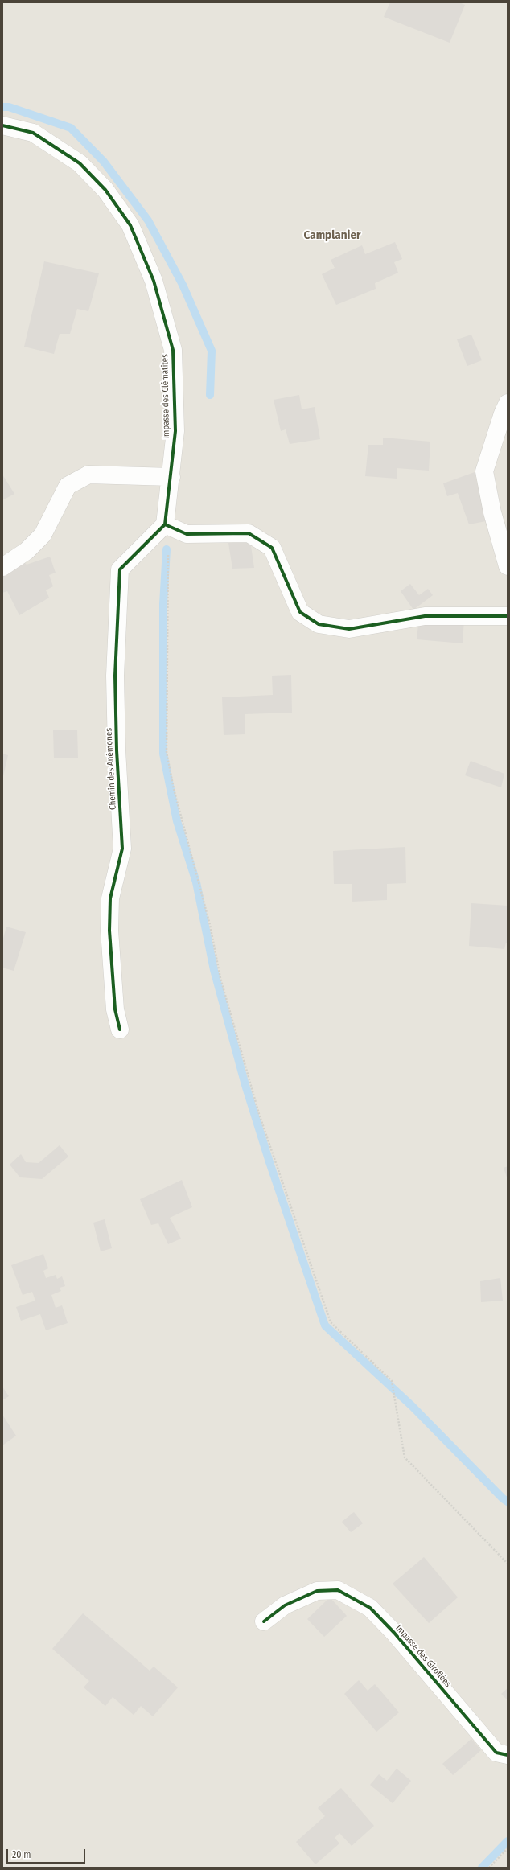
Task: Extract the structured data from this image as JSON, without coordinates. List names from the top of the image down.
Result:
{
  "streets": {
    "street": ["Impasse des Clématites", "Chemin des Anémones", "Impasse des Giroflées"]
  },
  "crossings": [
    ["Impasse des Clématites", "Chemin des Anémones"]
  ],
  "districts": ["Camplanier"],
  "scale_bar": "20 m"
}
